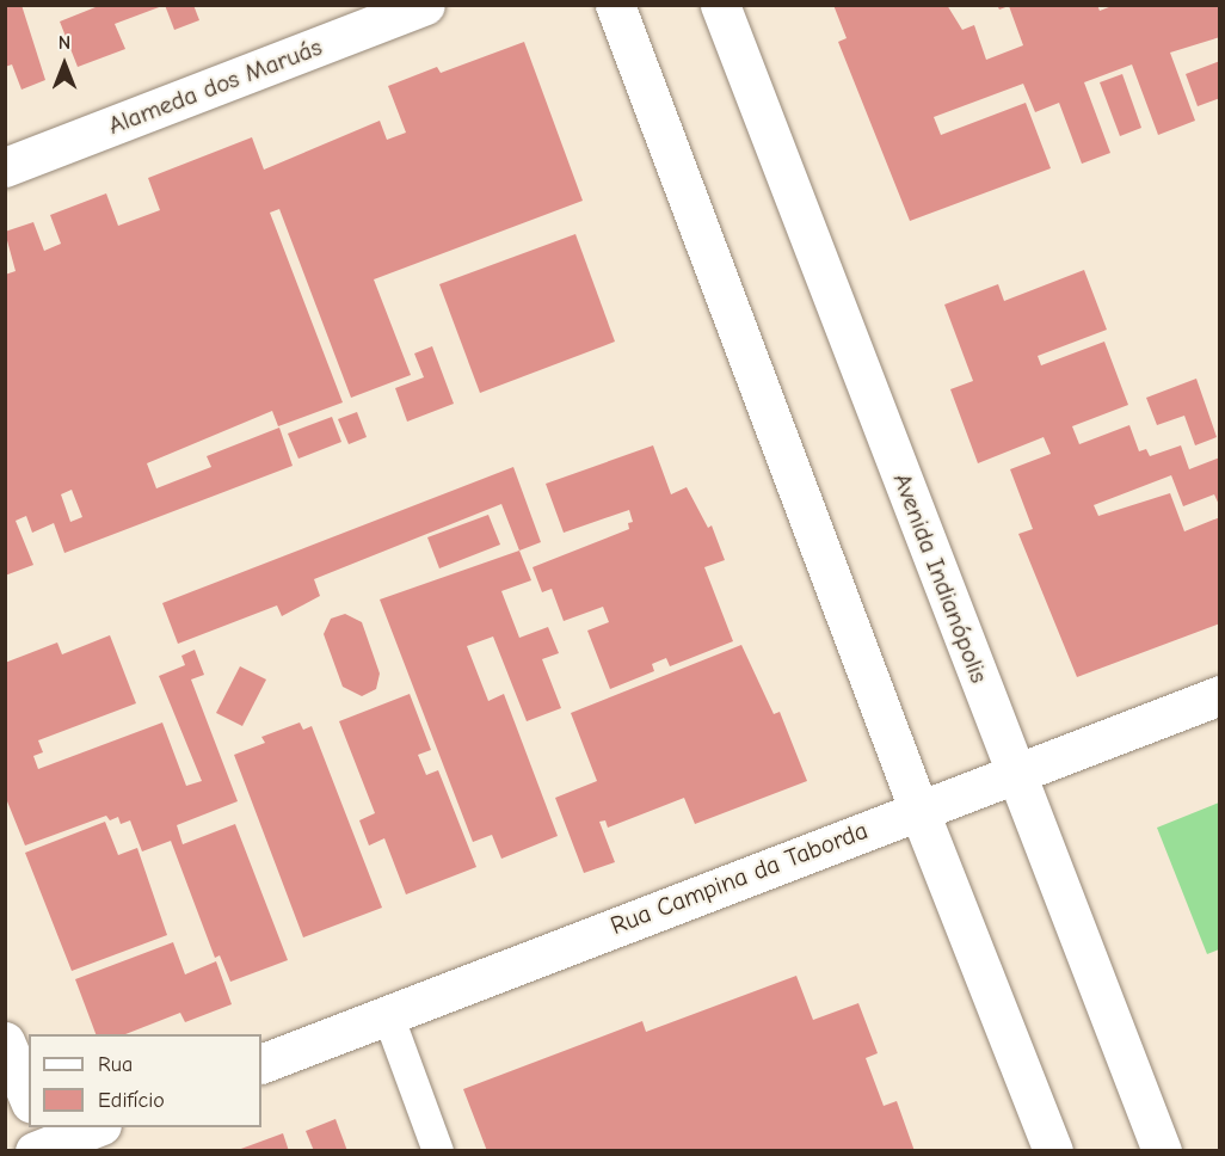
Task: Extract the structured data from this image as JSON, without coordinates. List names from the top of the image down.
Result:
{
  "streets": {
    "main road": ["Alameda dos Maruás", "Avenida Indianópolis", "Rua Campina da Taborda"]
  },
  "crossings": [
    ["Avenida Indianópolis", "Rua Campina da Taborda"]
  ],
  "legend": ["Rua", "Edifício"],
  "north": "top"
}
